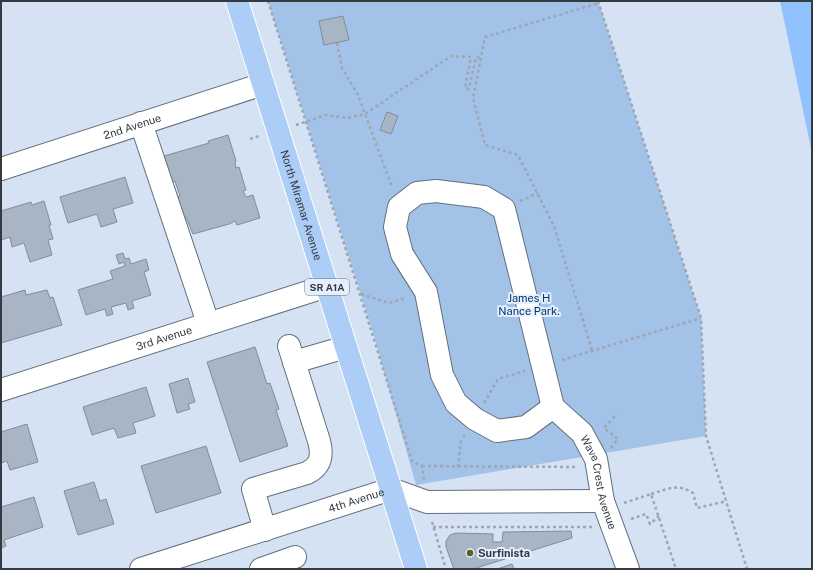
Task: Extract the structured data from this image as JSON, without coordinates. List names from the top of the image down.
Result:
{
  "streets": {
    "main road": ["North Miramar Avenue", "SR A1A"],
    "street": [
      "2nd Avenue",
      "3rd Avenue",
      "Wave Crest Avenue",
      "4th Avenue"
    ]
  },
  "crossings": [
    ["2nd Avenue", "North Miramar Avenue"],
    ["North Miramar Avenue", "3rd Avenue"],
    ["North Miramar Avenue", "4th Avenue"],
    ["Wave Crest Avenue", "4th Avenue"]
  ],
  "parks": ["James H Nance Park."],
  "places": ["Surfinista"]
}
